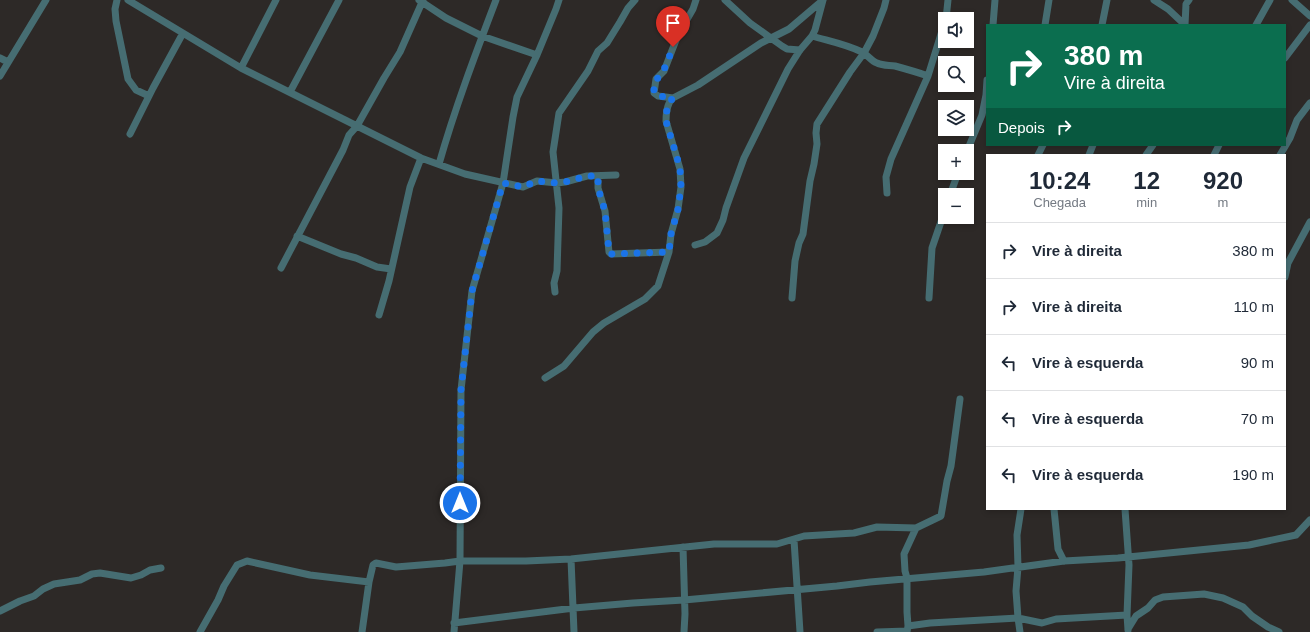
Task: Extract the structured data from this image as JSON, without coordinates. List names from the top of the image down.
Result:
{
  "page": {
    "map_buttons": ["+", "−"],
    "turn": ["380 m", "Vire à direita"],
    "then": "Depois",
    "eta": [
      "10:24",
      "Chegada",
      "12",
      "min",
      "920",
      "m"
    ],
    "list": [
      {
        "name": "Vire à direita",
        "value": "380 m"
      },
      {
        "name": "Vire à direita",
        "value": "110 m"
      },
      {
        "name": "Vire à esquerda",
        "value": "90 m"
      },
      {
        "name": "Vire à esquerda",
        "value": "70 m"
      },
      {
        "name": "Vire à esquerda",
        "value": "190 m"
      }
    ]
  }
}
